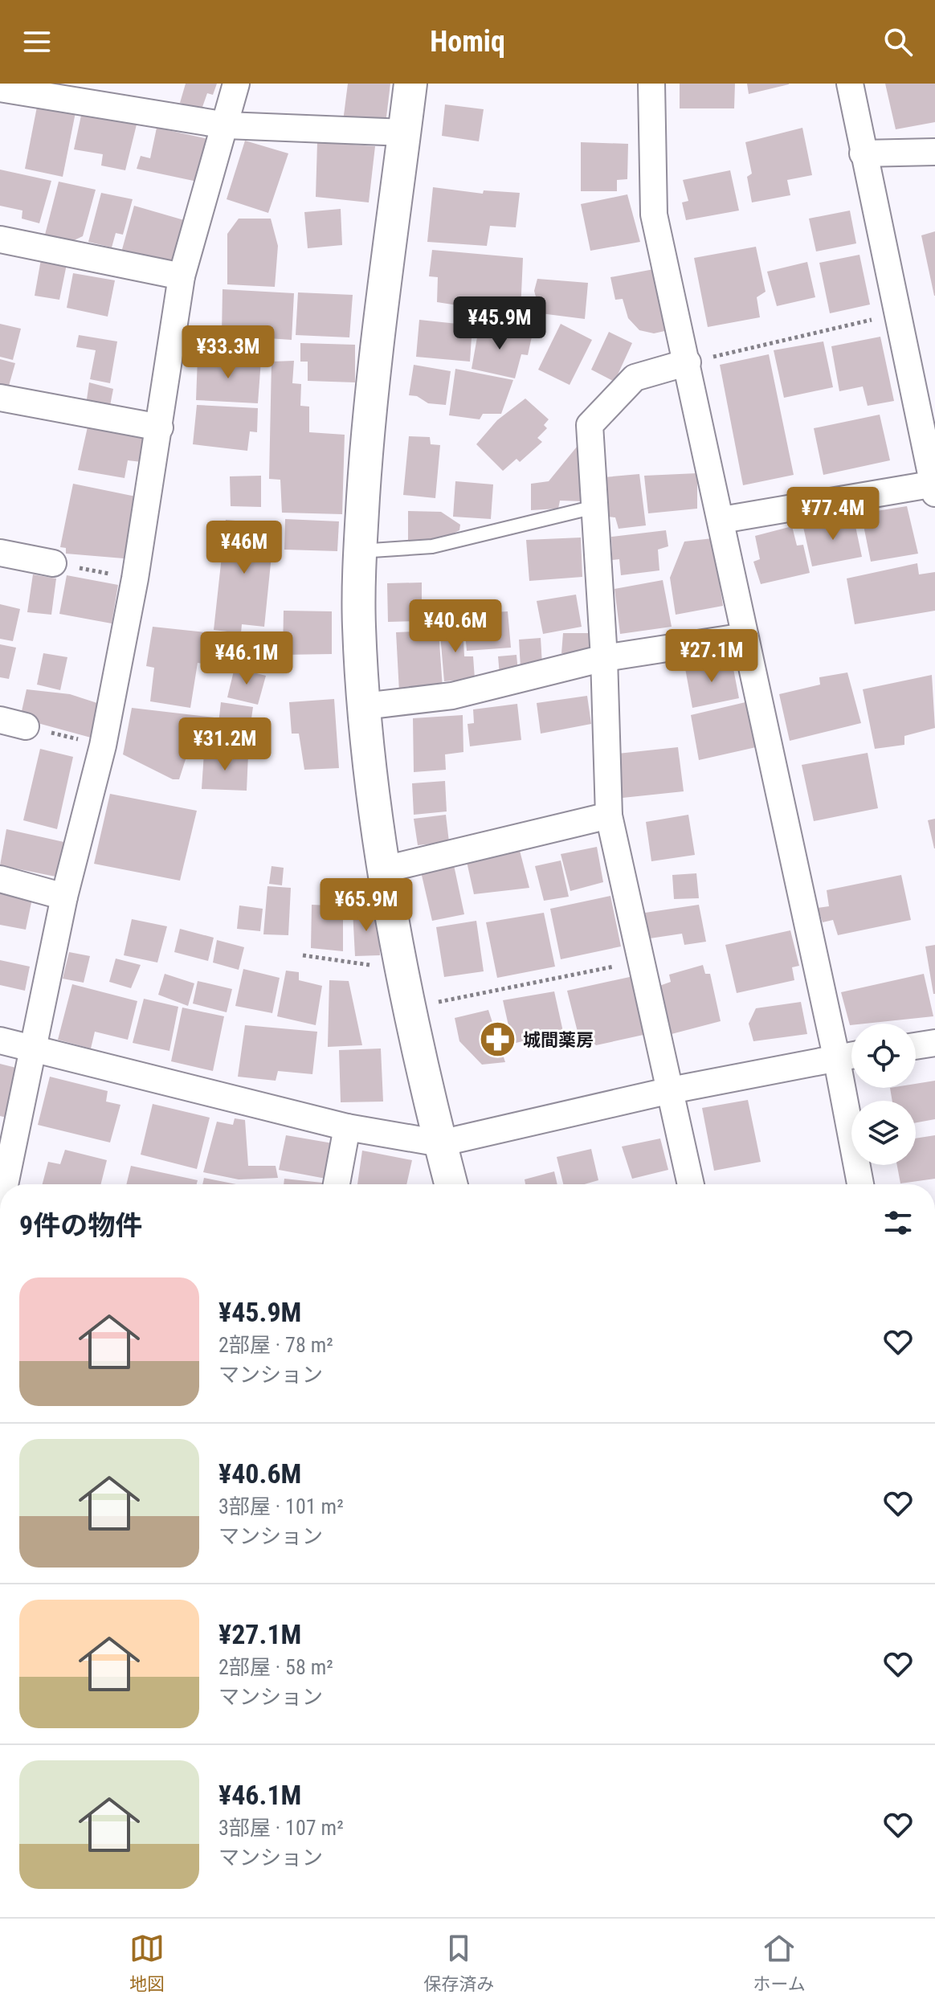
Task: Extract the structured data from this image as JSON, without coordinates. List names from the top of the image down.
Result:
{
  "places": {
    "pharmacy": ["城間薬房"]
  },
  "page": {
    "header": "Homiq",
    "price": [
      "¥45.9M",
      "¥33.3M",
      "¥77.4M",
      "¥46M",
      "¥40.6M",
      "¥27.1M",
      "¥46.1M",
      "¥31.2M",
      "¥65.9M"
    ],
    "heading": "9件の物件",
    "list": [
      {
        "name": "¥45.9M",
        "note": "2部屋 · 78 m² · マンション"
      },
      {
        "name": "¥40.6M",
        "note": "3部屋 · 101 m² · マンション"
      },
      {
        "name": "¥27.1M",
        "note": "2部屋 · 58 m² · マンション"
      },
      {
        "name": "¥46.1M",
        "note": "3部屋 · 107 m² · マンション"
      }
    ],
    "tabs": ["地図", "保存済み", "ホーム"]
  }
}
